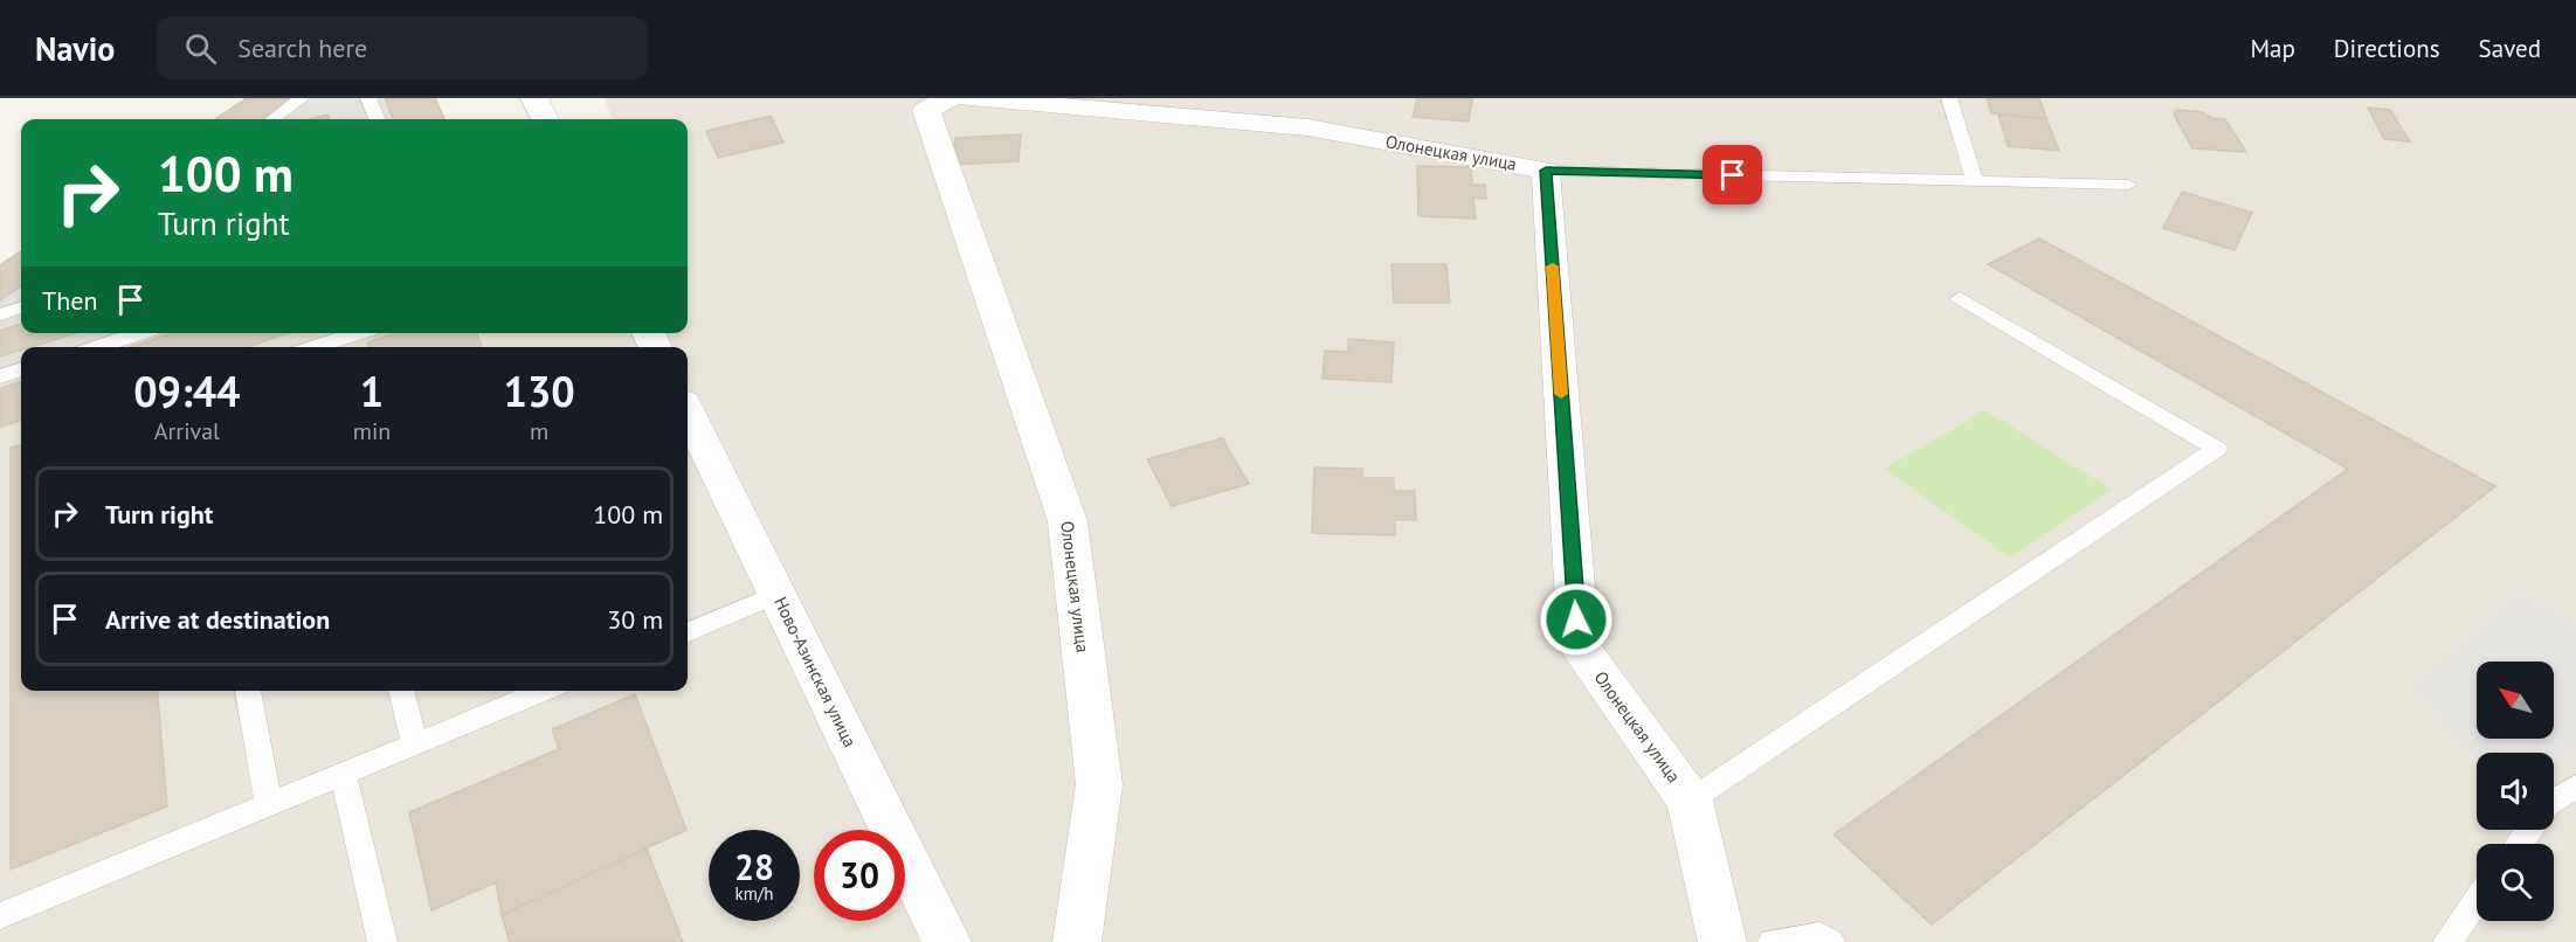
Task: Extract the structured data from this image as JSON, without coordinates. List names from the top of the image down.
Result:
{
  "streets": {
    "street": ["Олонецкая улица", "Ново-Азинская улица"]
  },
  "north": "top left",
  "page": {
    "header": "Navio",
    "search": "Search here",
    "nav": ["Map", "Directions", "Saved"],
    "turn": ["100 m", "Turn right"],
    "then": "Then",
    "eta": [
      "09:44",
      "Arrival",
      "1",
      "min",
      "130",
      "m"
    ],
    "list": [
      {
        "name": "Turn right",
        "value": "100 m"
      },
      {
        "name": "Arrive at destination",
        "value": "30 m"
      }
    ],
    "speed": "28 km/h",
    "limit": "30"
  }
}
